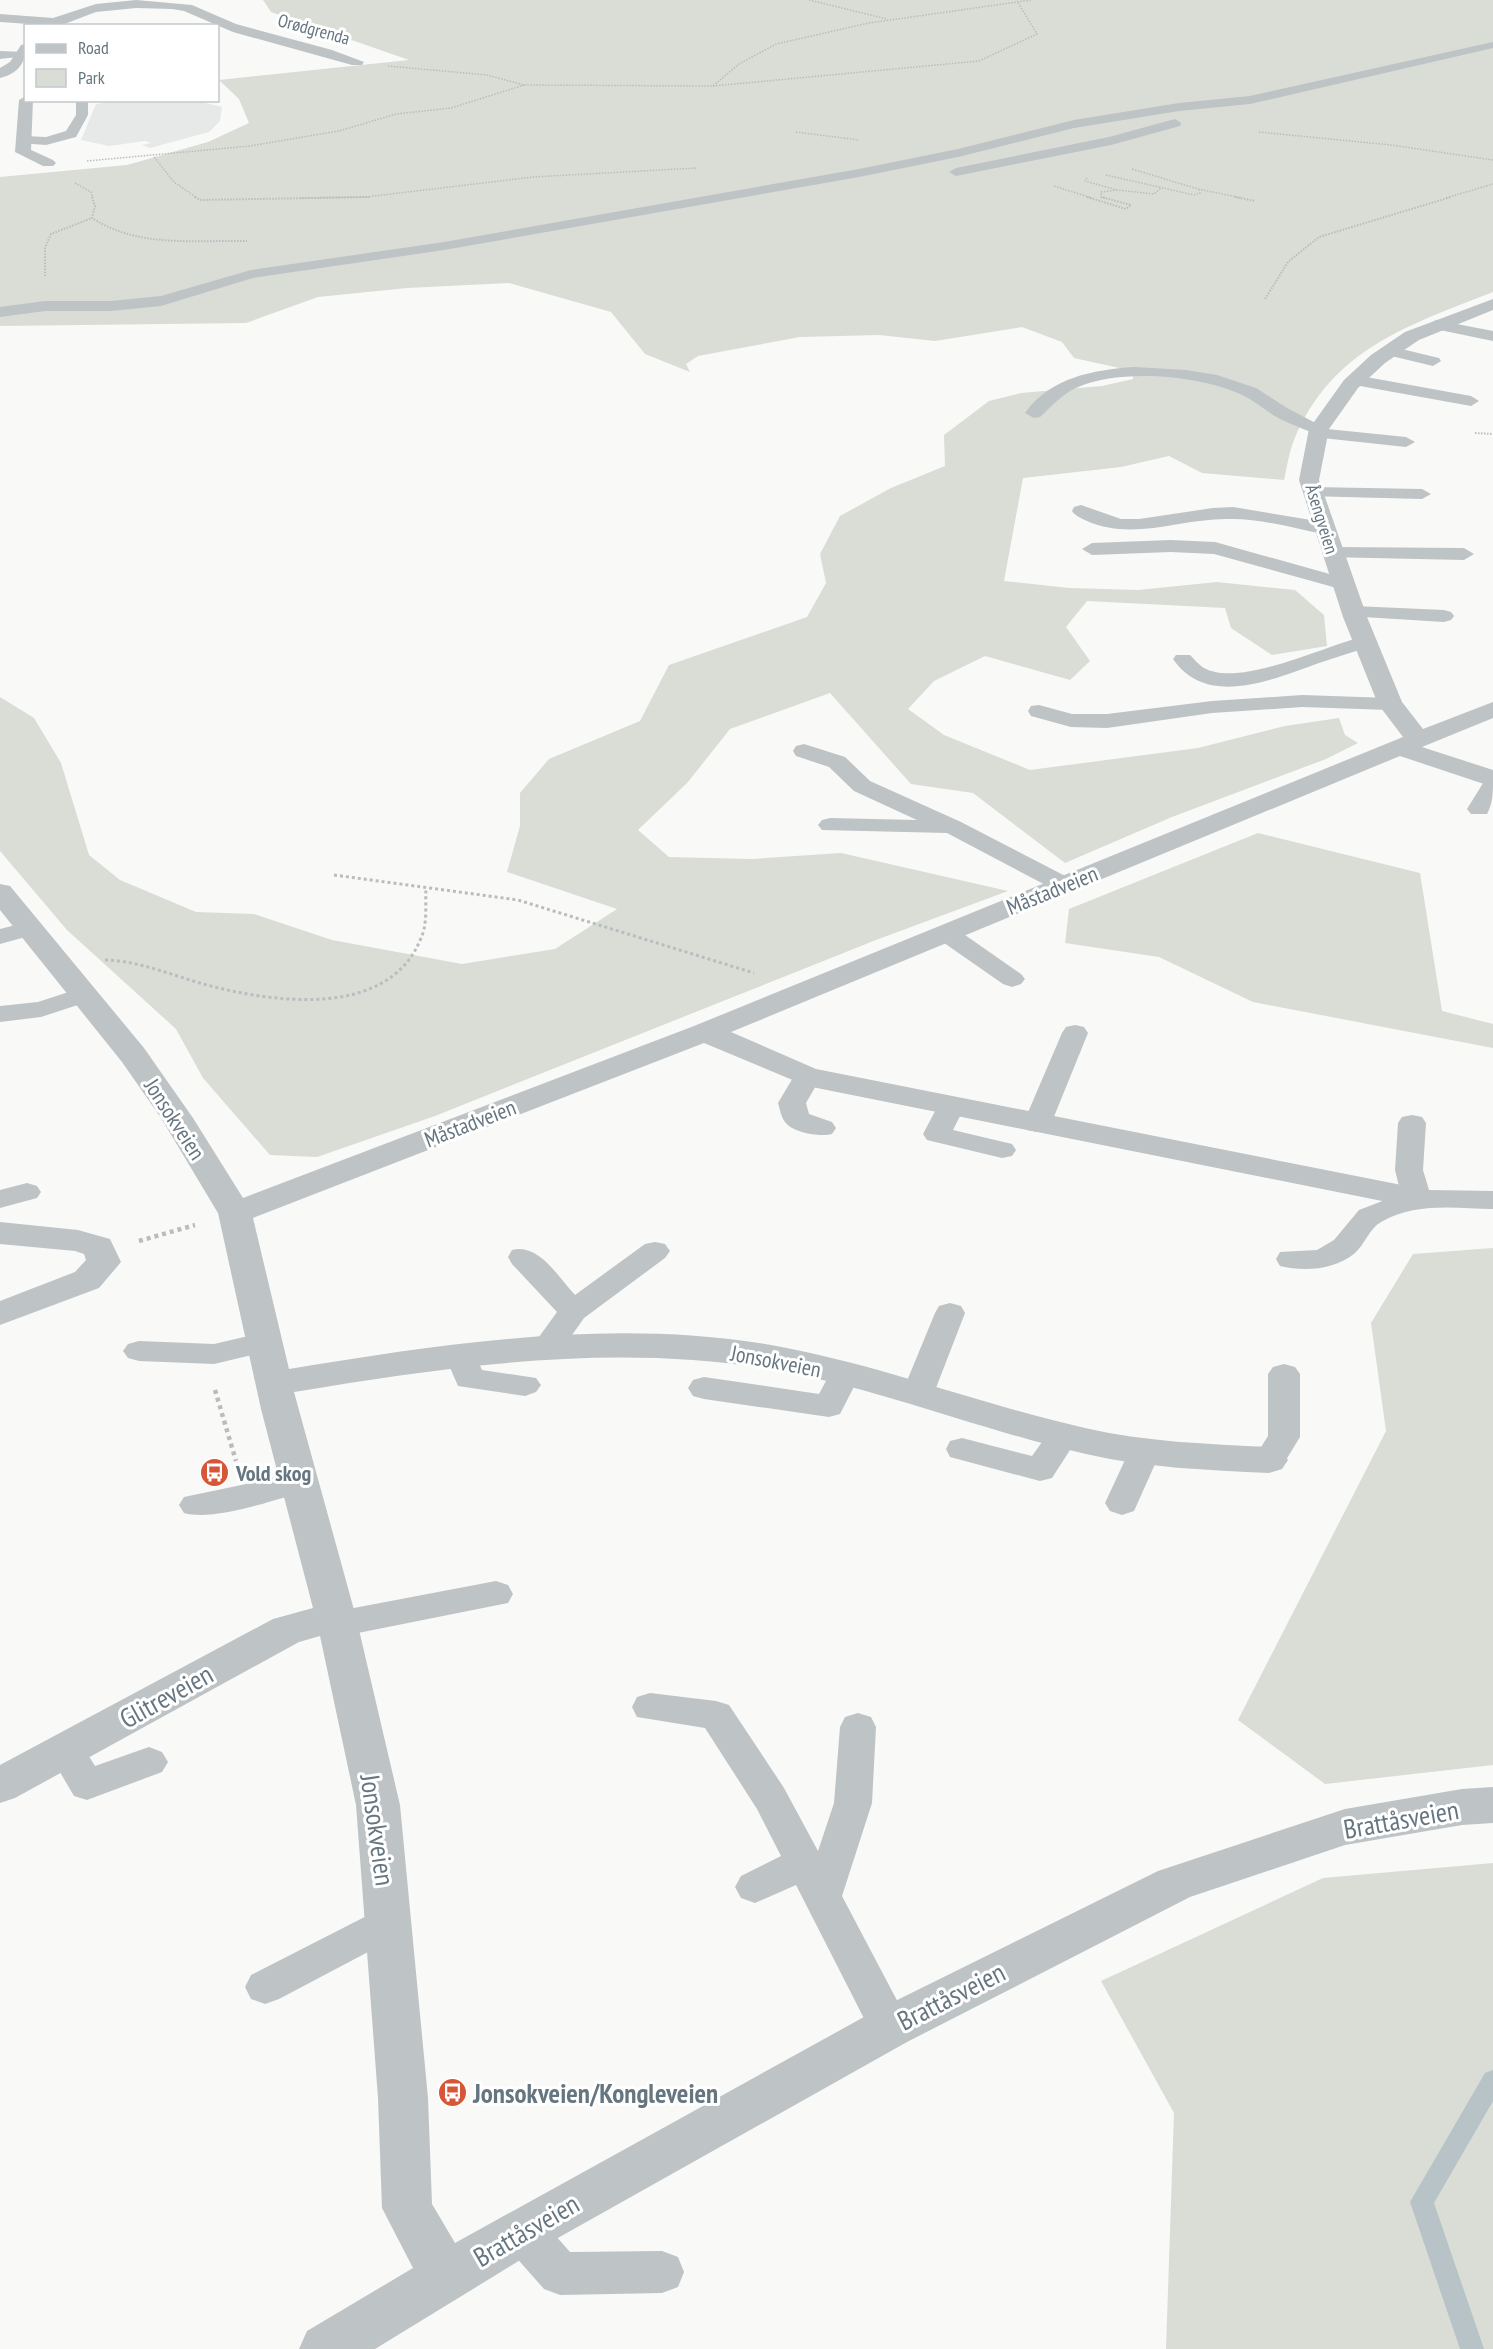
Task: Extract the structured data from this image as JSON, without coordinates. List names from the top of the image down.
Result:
{
  "streets": {
    "street": [
      "Orødgrenda",
      "Åsengveien",
      "Måstadveien",
      "Jonsokveien",
      "Glitreveien",
      "Brattåsveien"
    ]
  },
  "crossings": [
    ["Åsengveien", "Måstadveien"],
    ["Måstadveien", "Jonsokveien"],
    ["Jonsokveien", "Glitreveien"],
    ["Jonsokveien", "Brattåsveien"]
  ],
  "places": {
    "bus stop": ["Vold skog", "Jonsokveien/Kongleveien"]
  },
  "legend": ["Road", "Park"]
}
